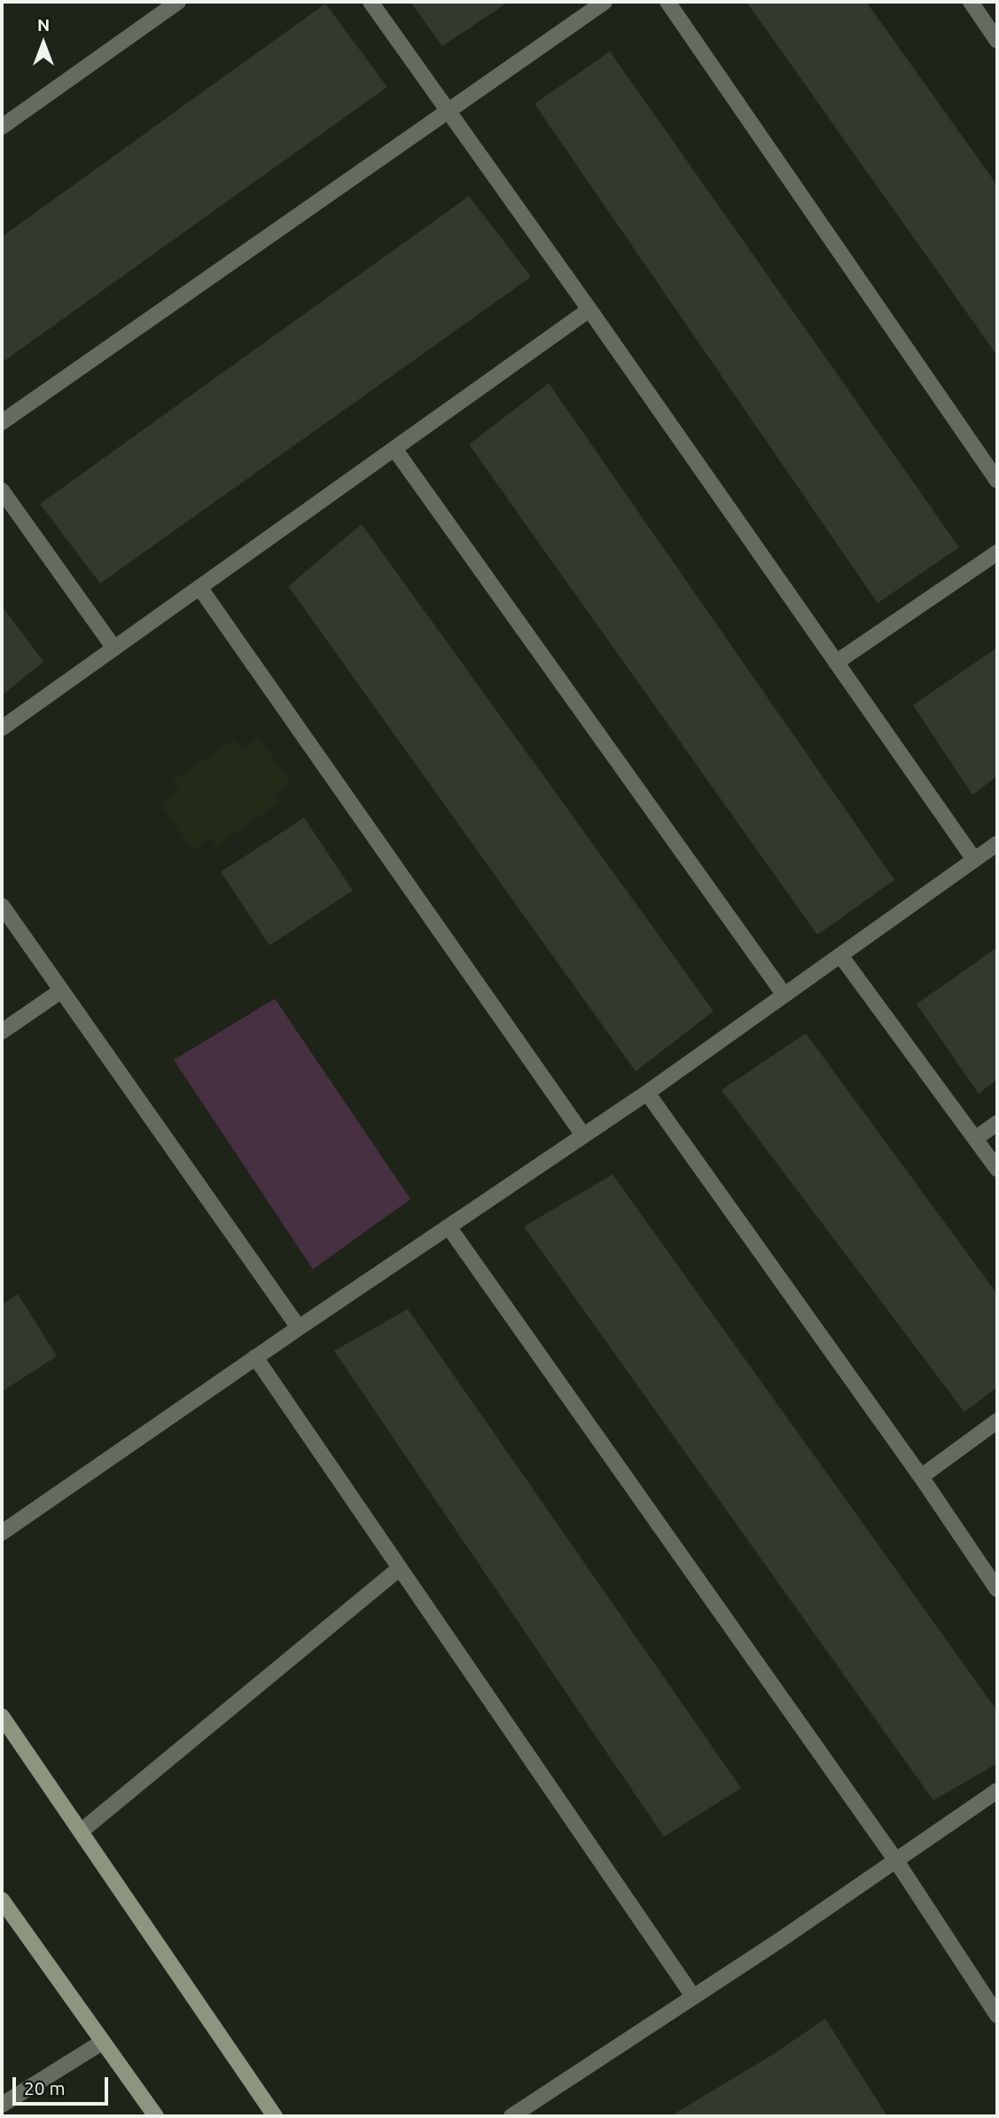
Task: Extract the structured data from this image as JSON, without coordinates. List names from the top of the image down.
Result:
{
  "scale_bar": "20 m",
  "north": "top"
}
